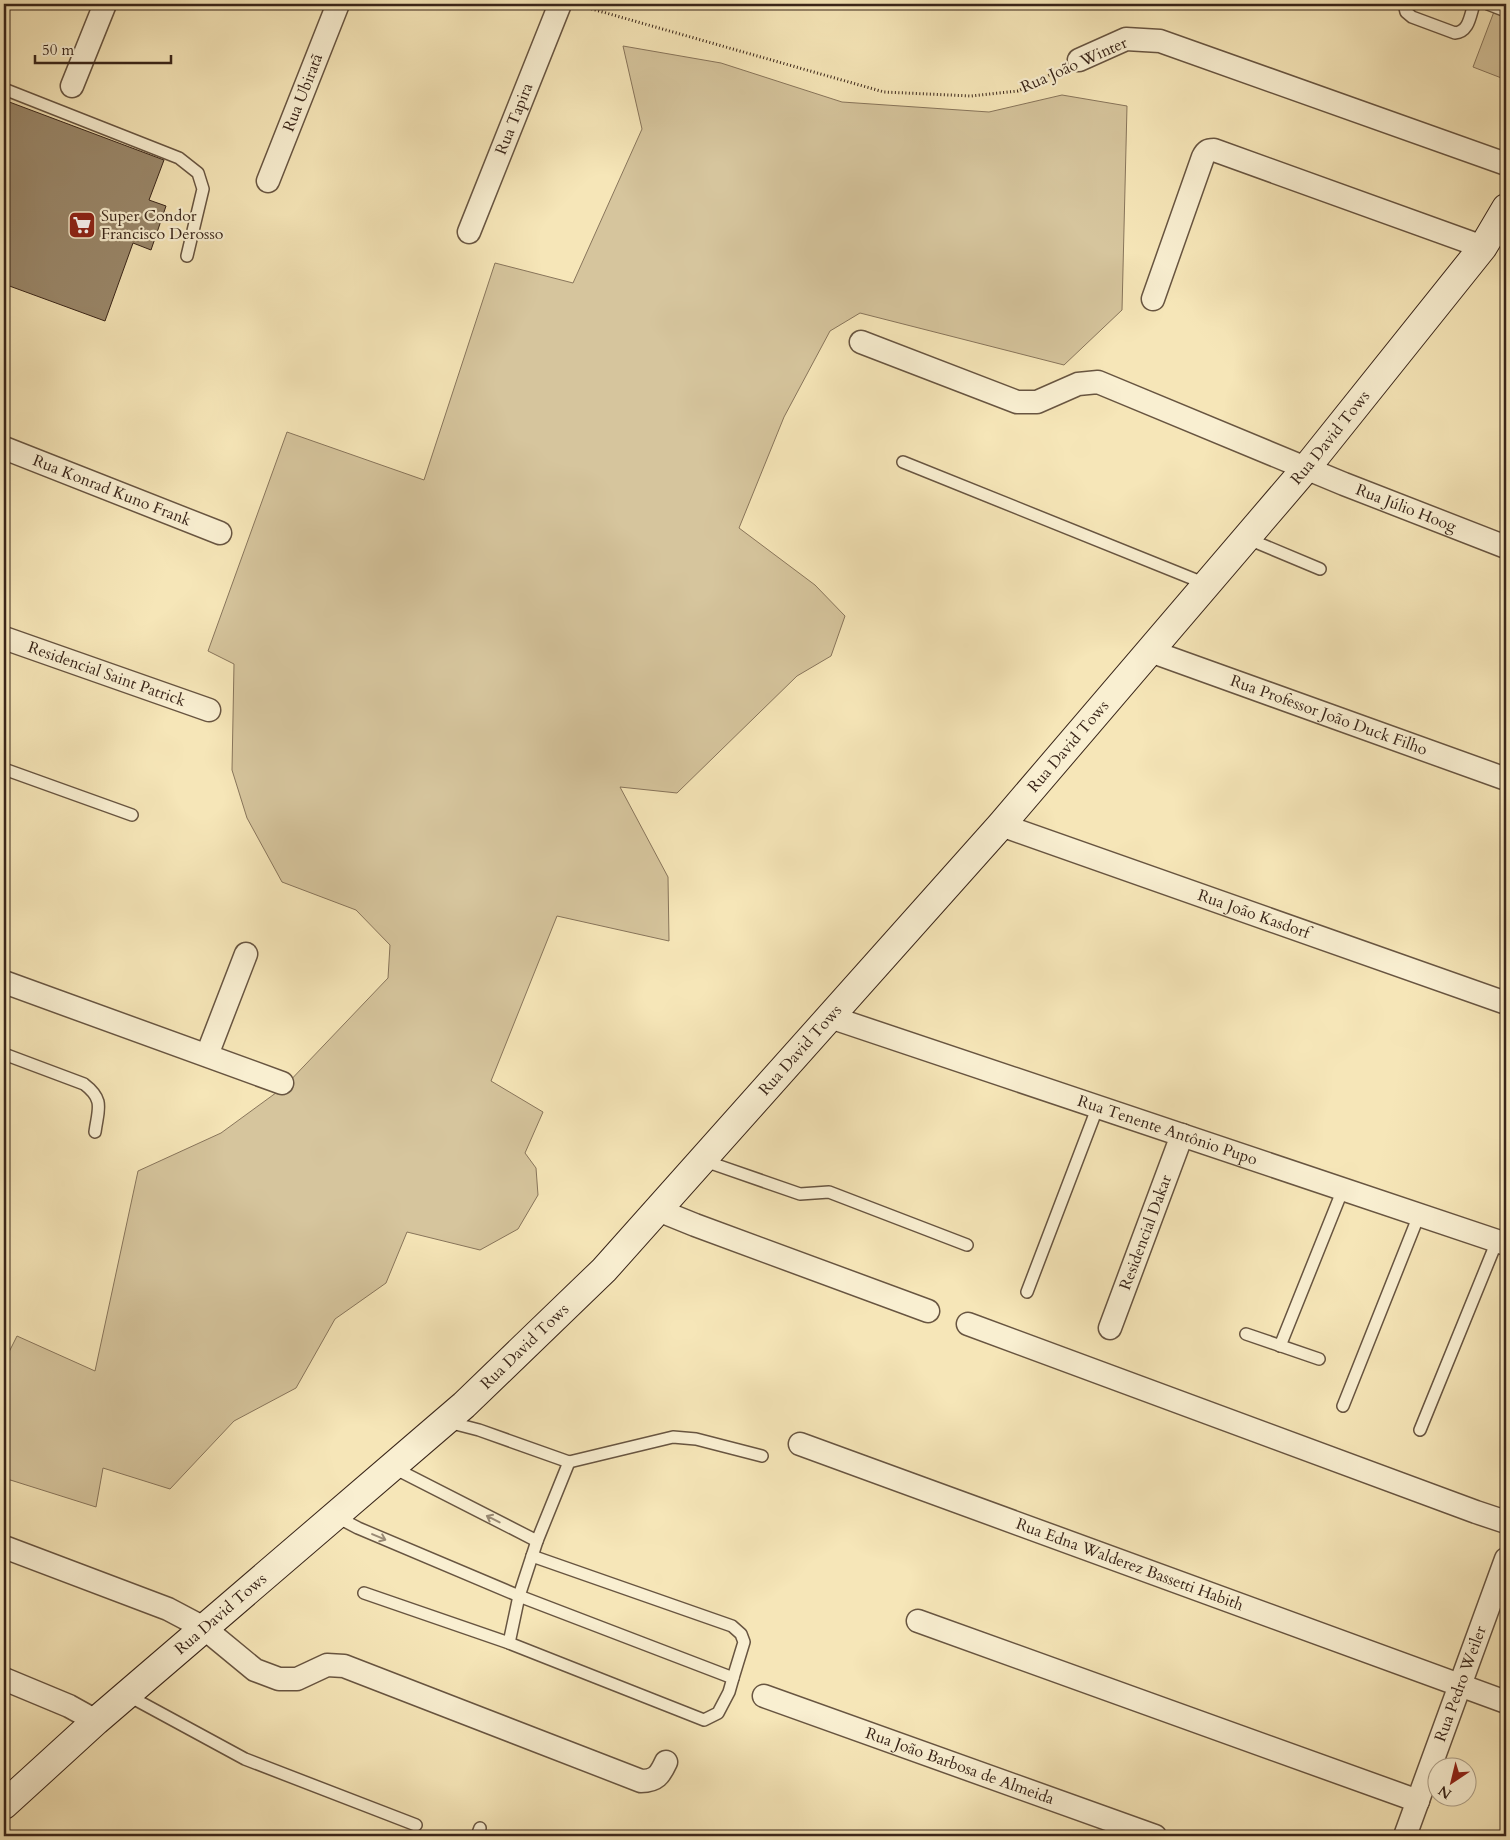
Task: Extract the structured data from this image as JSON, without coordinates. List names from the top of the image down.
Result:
{
  "streets": {
    "street": [
      "Rua João Winter",
      "Rua Ubiratã",
      "Rua Tapira",
      "Rua David Tows",
      "Rua Konrad Kuno Frank",
      "Rua Júlio Hoog",
      "Residencial Saint Patrick",
      "Rua Professor João Duck Filho",
      "Rua João Kasdorf",
      "Rua Tenente Antônio Pupo",
      "Residencial Dakar",
      "Rua Edna Walderez Bassetti Habith",
      "Rua Pedro Weiler",
      "Rua João Barbosa de Almeida"
    ]
  },
  "crossings": [
    ["Rua David Tows", "Rua Júlio Hoog"],
    ["Rua David Tows", "Rua Professor João Duck Filho"],
    ["Rua David Tows", "Rua João Kasdorf"],
    ["Rua David Tows", "Rua Tenente Antônio Pupo"],
    ["Rua Tenente Antônio Pupo", "Residencial Dakar"],
    ["Rua Edna Walderez Bassetti Habith", "Rua Pedro Weiler"]
  ],
  "places": {
    "supermarket": ["Super Condor Francisco Derosso"]
  },
  "scale_bar": "50 m",
  "north": "bottom left"
}
